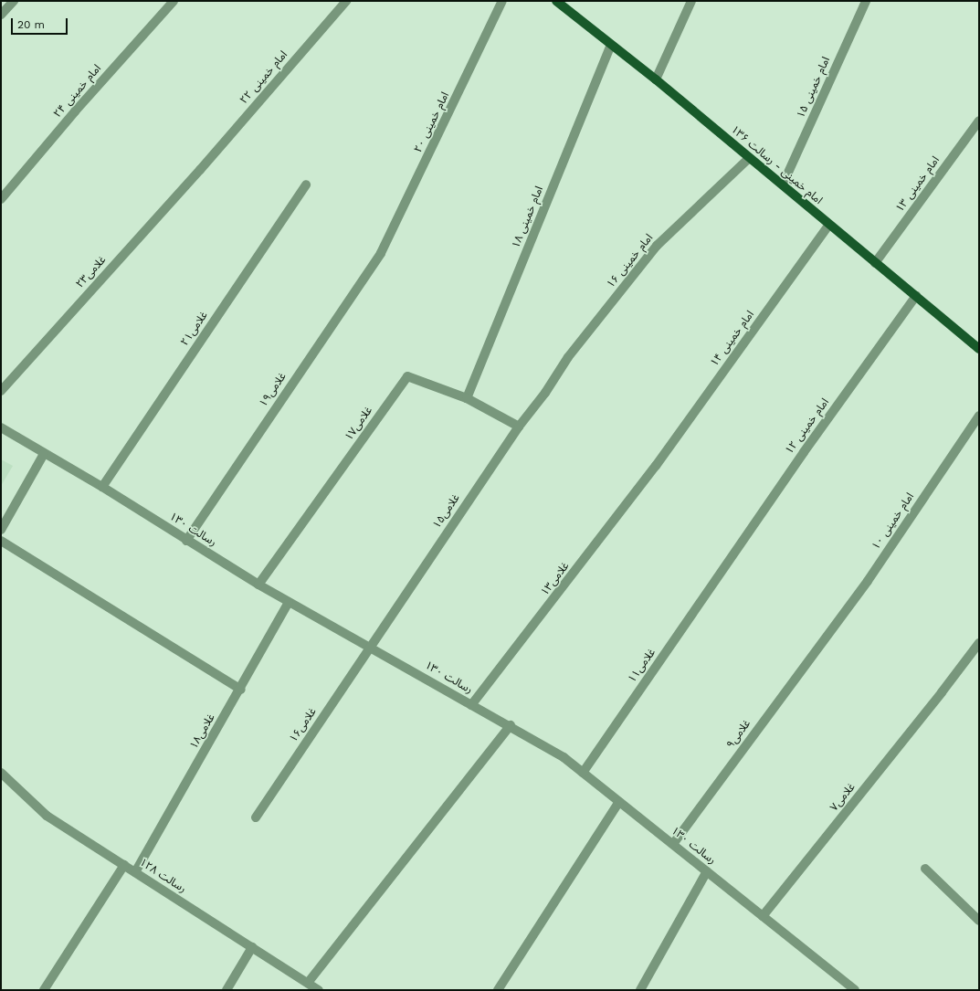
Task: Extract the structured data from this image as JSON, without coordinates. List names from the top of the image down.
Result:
{
  "streets": {
    "main road": ["امام خمینی - رسالت ۱۳۶"],
    "street": [
      "امام خمینی ۲۲",
      "امام خمینی ۱۵",
      "امام خمینی ۲۴",
      "امام خمینی ۲۰",
      "امام خمینی ۱۳",
      "امام خمینی ۱۸",
      "امام خمینی ۱۶",
      "غلامی۲۳",
      "غلامی۲۱",
      "امام خمینی ۱۴",
      "غلامی۱۹",
      "غلامی۱۷",
      "امام خمینی ۱۲",
      "غلامی۱۵",
      "امام خمینی ۱۰",
      "رسالت ۱۳۰",
      "غلامی۱۳",
      "غلامی۱۱",
      "غلامی۱۶",
      "غلامی۱۸",
      "غلامی۹",
      "غلامی۷",
      "رسالت ۱۲۸"
    ]
  },
  "crossings": [
    ["امام خمینی ۲۲", "غلامی۲۳"],
    ["امام خمینی ۱۵", "امام خمینی - رسالت ۱۳۶"],
    ["امام خمینی ۲۰", "غلامی۱۹"],
    ["امام خمینی - رسالت ۱۳۶", "امام خمینی ۱۳"],
    ["امام خمینی - رسالت ۱۳۶", "امام خمینی ۱۸"],
    ["امام خمینی - رسالت ۱۳۶", "امام خمینی ۱۶"],
    ["امام خمینی - رسالت ۱۳۶", "امام خمینی ۱۴"],
    ["امام خمینی - رسالت ۱۳۶", "امام خمینی ۱۲"],
    ["امام خمینی ۱۸", "غلامی۱۷"],
    ["امام خمینی ۱۶", "غلامی۱۵"],
    ["غلامی۲۱", "رسالت ۱۳۰"],
    ["امام خمینی ۱۴", "غلامی۱۳"],
    ["غلامی۱۹", "رسالت ۱۳۰"],
    ["غلامی۱۷", "غلامی۱۵"],
    ["غلامی۱۷", "رسالت ۱۳۰"],
    ["امام خمینی ۱۲", "غلامی۱۱"],
    ["غلامی۱۵", "رسالت ۱۳۰"],
    ["غلامی۱۵", "غلامی۱۶"],
    ["امام خمینی ۱۰", "غلامی۹"],
    ["رسالت ۱۳۰", "غلامی۱۳"],
    ["رسالت ۱۳۰", "غلامی۱۱"],
    ["رسالت ۱۳۰", "غلامی۱۶"],
    ["رسالت ۱۳۰", "غلامی۱۸"],
    ["رسالت ۱۳۰", "غلامی۹"],
    ["رسالت ۱۳۰", "غلامی۷"],
    ["غلامی۱۸", "رسالت ۱۲۸"]
  ],
  "scale_bar": "20 m"
}
